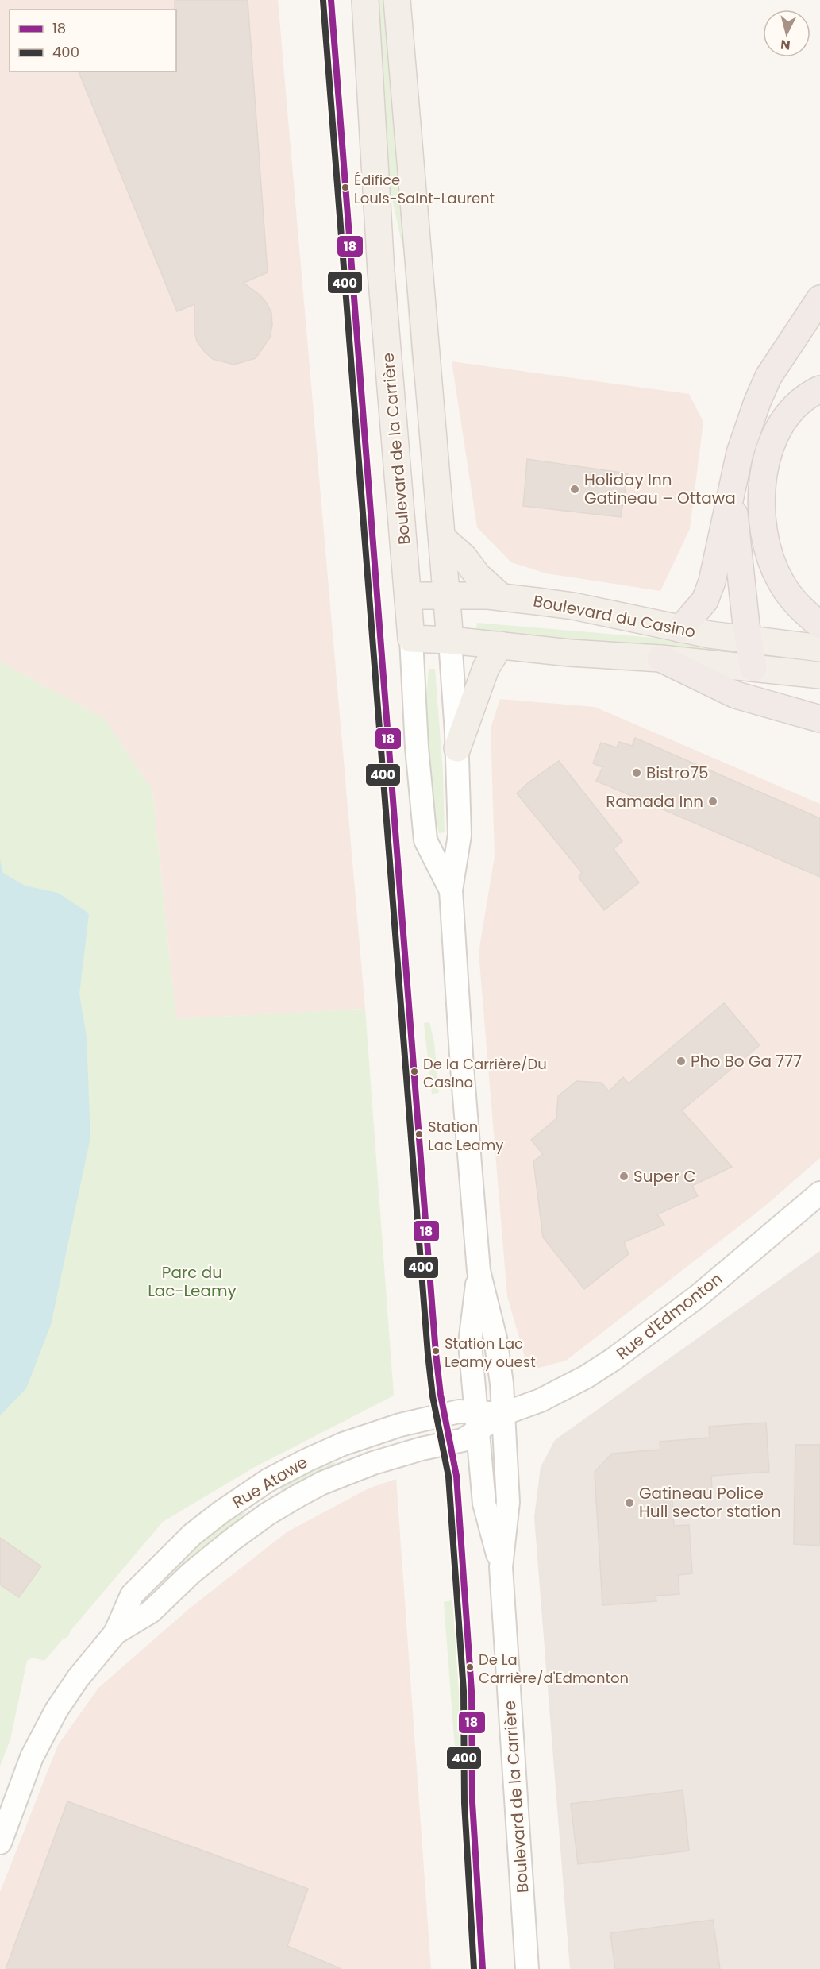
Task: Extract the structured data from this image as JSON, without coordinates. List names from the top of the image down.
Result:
{
  "streets": {
    "main road": ["Boulevard de la Carrière", "Boulevard du Casino"],
    "street": ["Rue d'Edmonton", "Rue Atawe"]
  },
  "crossings": [
    ["Boulevard de la Carrière", "Boulevard du Casino"],
    ["Boulevard de la Carrière", "Rue d'Edmonton"],
    ["Boulevard de la Carrière", "Rue Atawe"]
  ],
  "parks": ["Parc du Lac-Leamy"],
  "places": [
    "Édifice Louis-Saint-Laurent",
    "Holiday Inn Gatineau – Ottawa",
    "Bistro75",
    "Ramada Inn",
    "Pho Bo Ga 777",
    "De la Carrière/Du Casino",
    "Station Lac Leamy",
    "Super C",
    "Station Lac Leamy ouest",
    "Gatineau Police Hull sector station",
    "De La Carrière/d'Edmonton"
  ],
  "lines": ["transit line 18", "transit line 400"],
  "legend": ["18", "400"],
  "north": "bottom"
}
